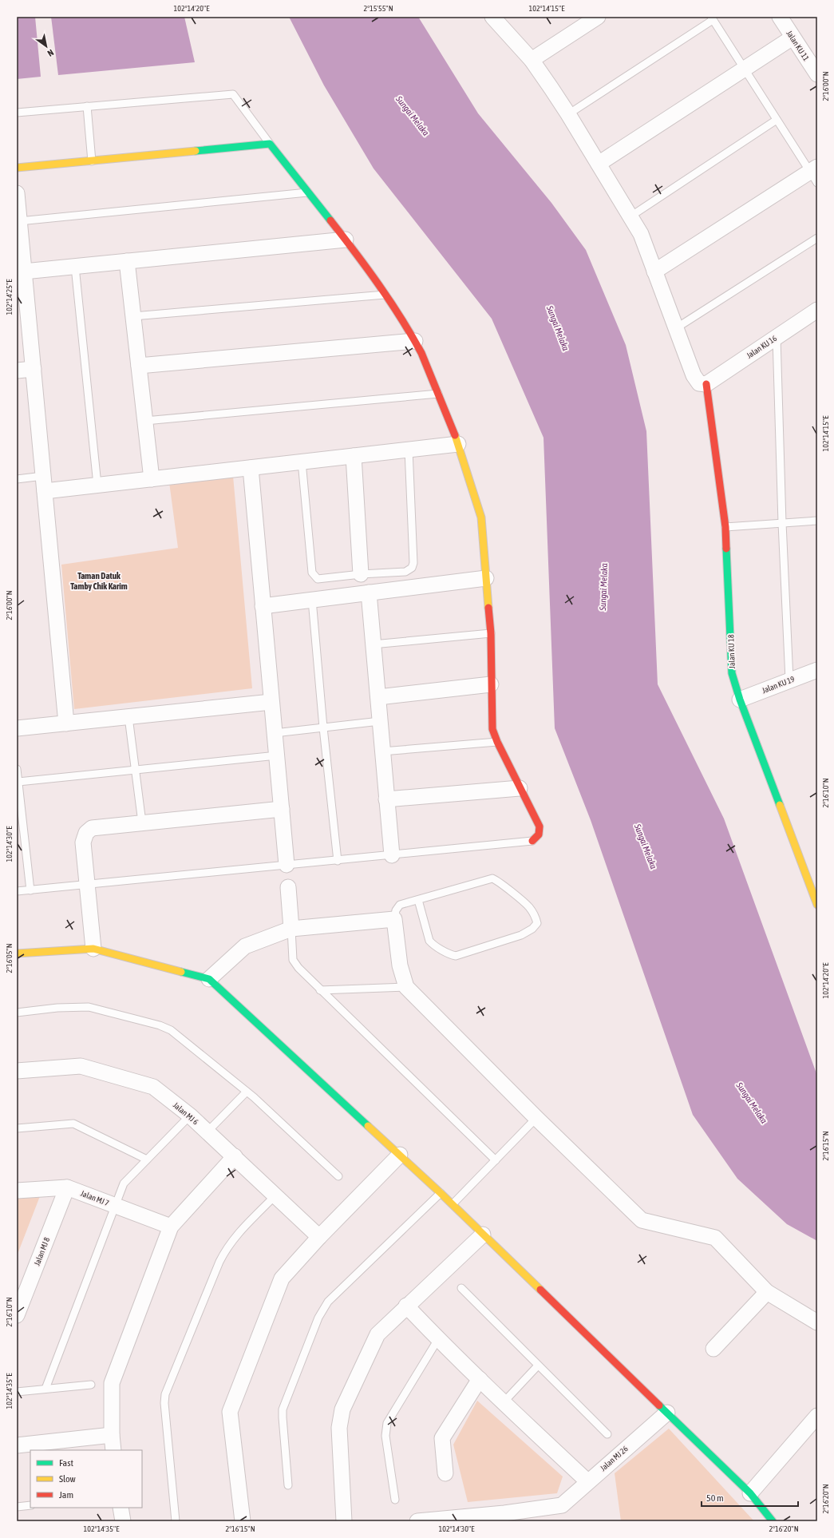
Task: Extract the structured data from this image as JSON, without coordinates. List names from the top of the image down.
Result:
{
  "streets": {
    "street": [
      "Jalan KU 11",
      "Jalan KU 16",
      "Jalan KU 18",
      "Jalan KU 19",
      "Jalan MJ 6",
      "Jalan MJ 7",
      "Jalan MJ 8",
      "Jalan MJ 26"
    ]
  },
  "crossings": [
    ["Jalan KU 16", "Jalan KU 18"],
    ["Jalan KU 18", "Jalan KU 19"],
    ["Jalan MJ 7", "Jalan MJ 8"]
  ],
  "districts": ["Taman Datuk Tamby Chik Karim"],
  "water": ["Sungai Melaka"],
  "legend": ["Fast", "Slow", "Jam"],
  "scale_bar": "50 m",
  "north": "bottom right",
  "coordinates": [
    "102°14'20\"E",
    "2°15'55\"N",
    "102°14'15\"E",
    "2°16'00\"N",
    "102°14'25\"E",
    "2°16'10\"N",
    "102°14'30\"E",
    "2°16'05\"N",
    "2°16'15\"N",
    "102°14'35\"E",
    "2°16'20\"N"
  ]
}
